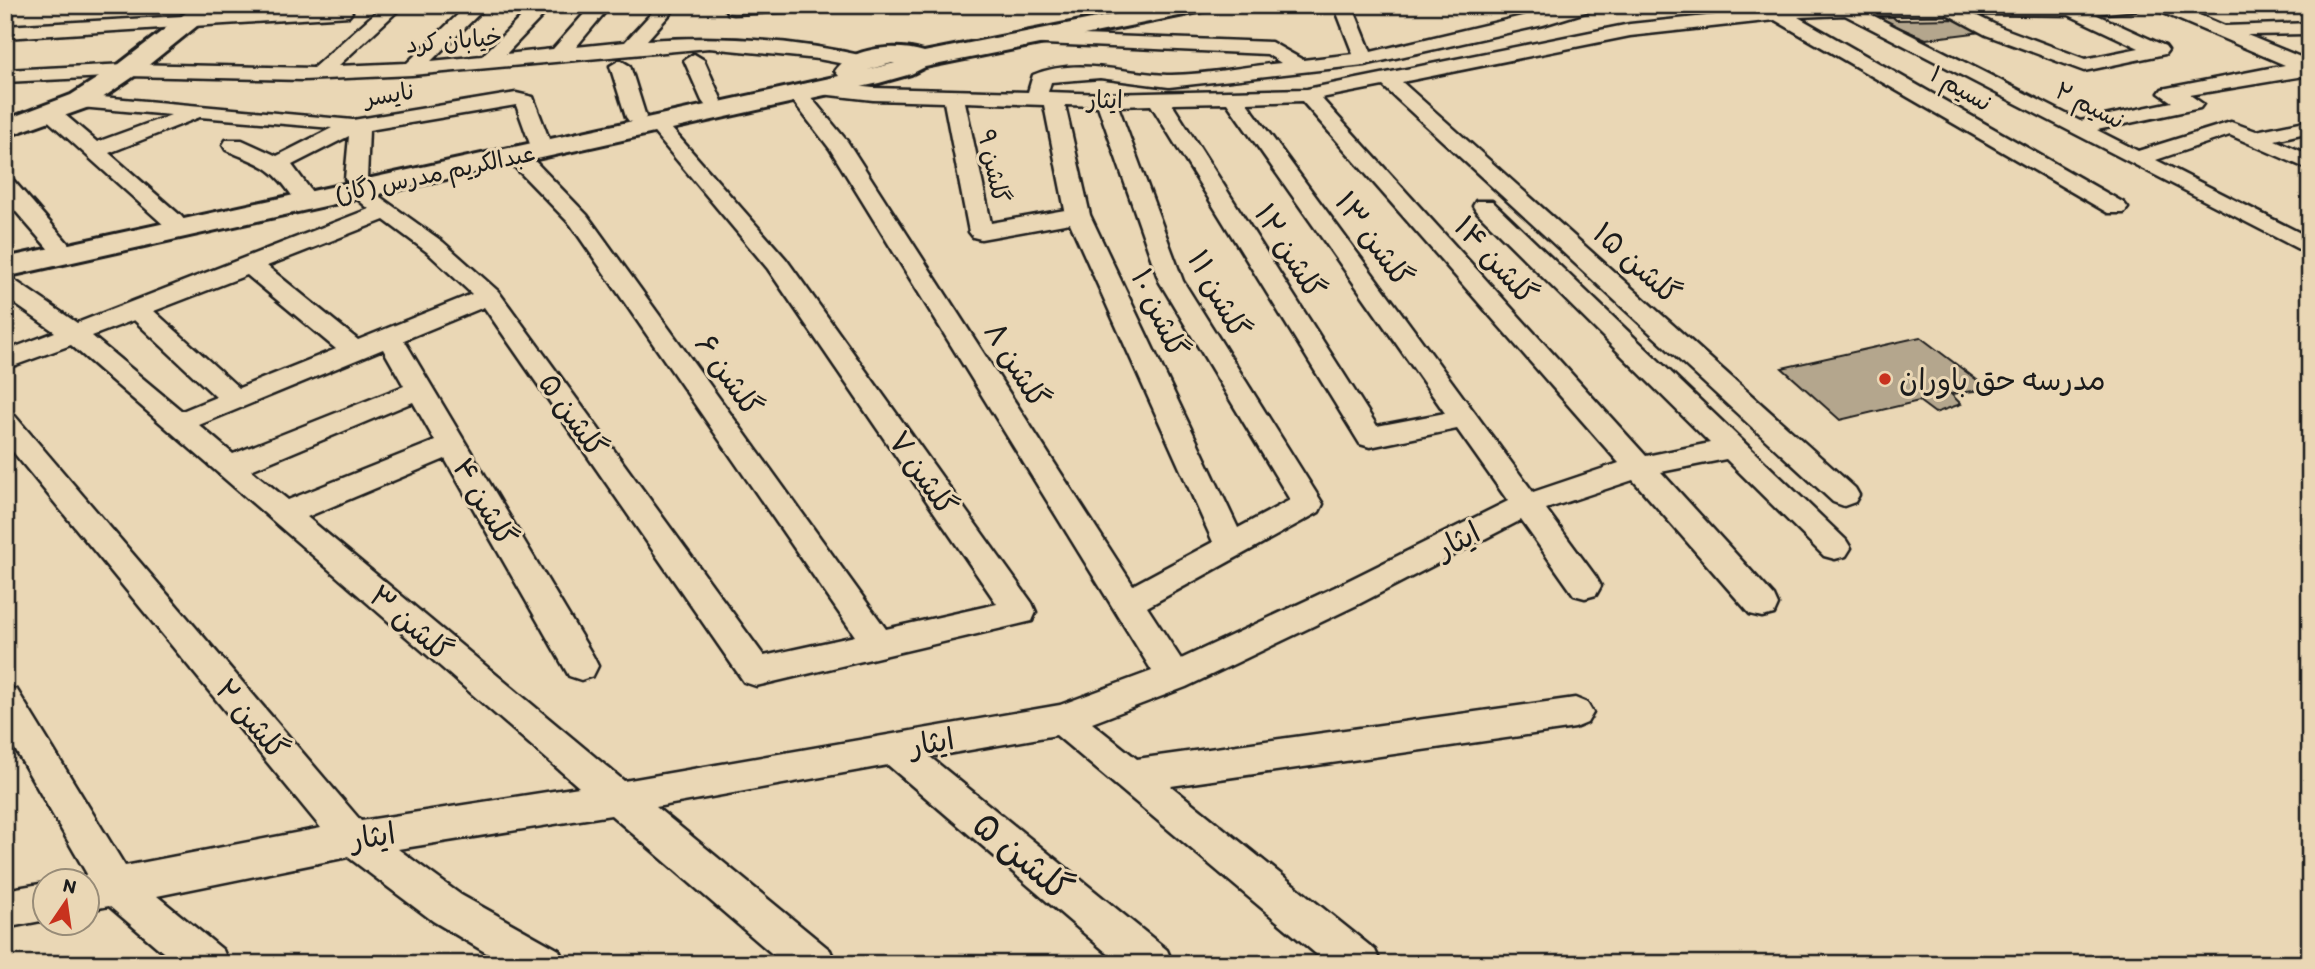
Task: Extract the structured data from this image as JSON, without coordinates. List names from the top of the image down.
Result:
{
  "streets": {
    "street": [
      "خیابان کرد",
      "نسیم ۱",
      "نایسر",
      "ایثار",
      "نسیم ۲",
      "گلشن ۹",
      "عبدالکریم مدرس (گاز)",
      "گلشن ۱۳",
      "گلشن ۱۲",
      "گلشن ۱۴",
      "گلشن ۱۵",
      "گلشن ۱۱",
      "گلشن ۱۰",
      "گلشن ۸",
      "گلشن ۶",
      "گلشن ۵",
      "گلشن ۷",
      "گلشن ۴",
      "گلشن ۳",
      "گلشن ۲"
    ]
  },
  "crossings": [
    ["خیابان کرد", "عبدالکریم مدرس (گاز)"],
    ["نسیم ۱", "ایثار"],
    ["نایسر", "عبدالکریم مدرس (گاز)"],
    ["نایسر", "گلشن ۶"],
    ["ایثار", "نسیم ۲"],
    ["ایثار", "گلشن ۹"],
    ["ایثار", "عبدالکریم مدرس (گاز)"],
    ["ایثار", "گلشن ۱۳"],
    ["ایثار", "گلشن ۱۲"],
    ["ایثار", "گلشن ۱۴"],
    ["ایثار", "گلشن ۱۵"],
    ["ایثار", "گلشن ۱۱"],
    ["ایثار", "گلشن ۱۰"],
    ["ایثار", "گلشن ۸"],
    ["ایثار", "گلشن ۵"],
    ["ایثار", "گلشن ۳"],
    ["ایثار", "گلشن ۲"],
    ["گلشن ۹", "گلشن ۱۰"],
    ["عبدالکریم مدرس (گاز)", "گلشن ۸"],
    ["عبدالکریم مدرس (گاز)", "گلشن ۶"],
    ["عبدالکریم مدرس (گاز)", "گلشن ۵"],
    ["عبدالکریم مدرس (گاز)", "گلشن ۷"],
    ["گلشن ۱۱", "گلشن ۱۰"],
    ["گلشن ۶", "گلشن ۷"],
    ["گلشن ۵", "گلشن ۷"]
  ],
  "places": ["مدرسه حق باوران"],
  "north": "top"
}
